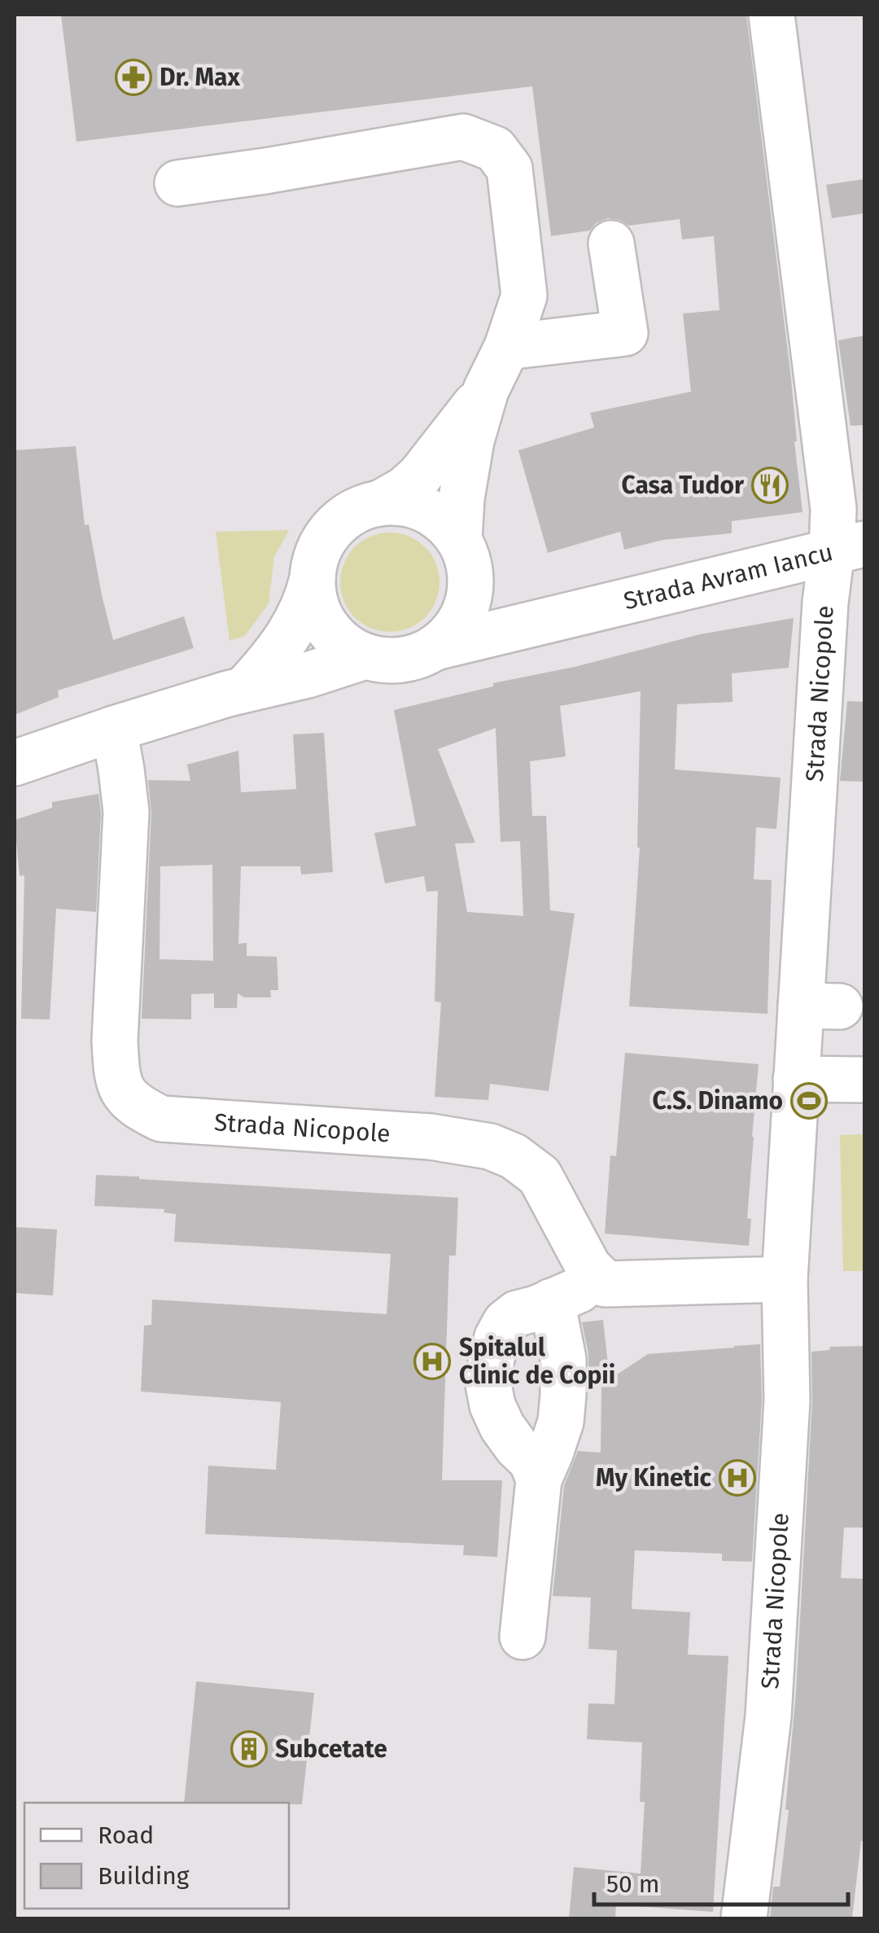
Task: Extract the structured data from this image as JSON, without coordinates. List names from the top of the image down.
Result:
{
  "streets": {
    "street": ["Strada Avram Iancu", "Strada Nicopole"]
  },
  "crossings": [
    ["Strada Avram Iancu", "Strada Nicopole"]
  ],
  "places": {
    "pharmacy": ["Dr. Max"],
    "restaurant": ["Casa Tudor"],
    "sports": ["C.S. Dinamo"],
    "hospital": ["Spitalul Clinic de Copii", "My Kinetic"],
    "building": ["Subcetate"]
  },
  "legend": ["Road", "Building"],
  "scale_bar": "50 m"
}
